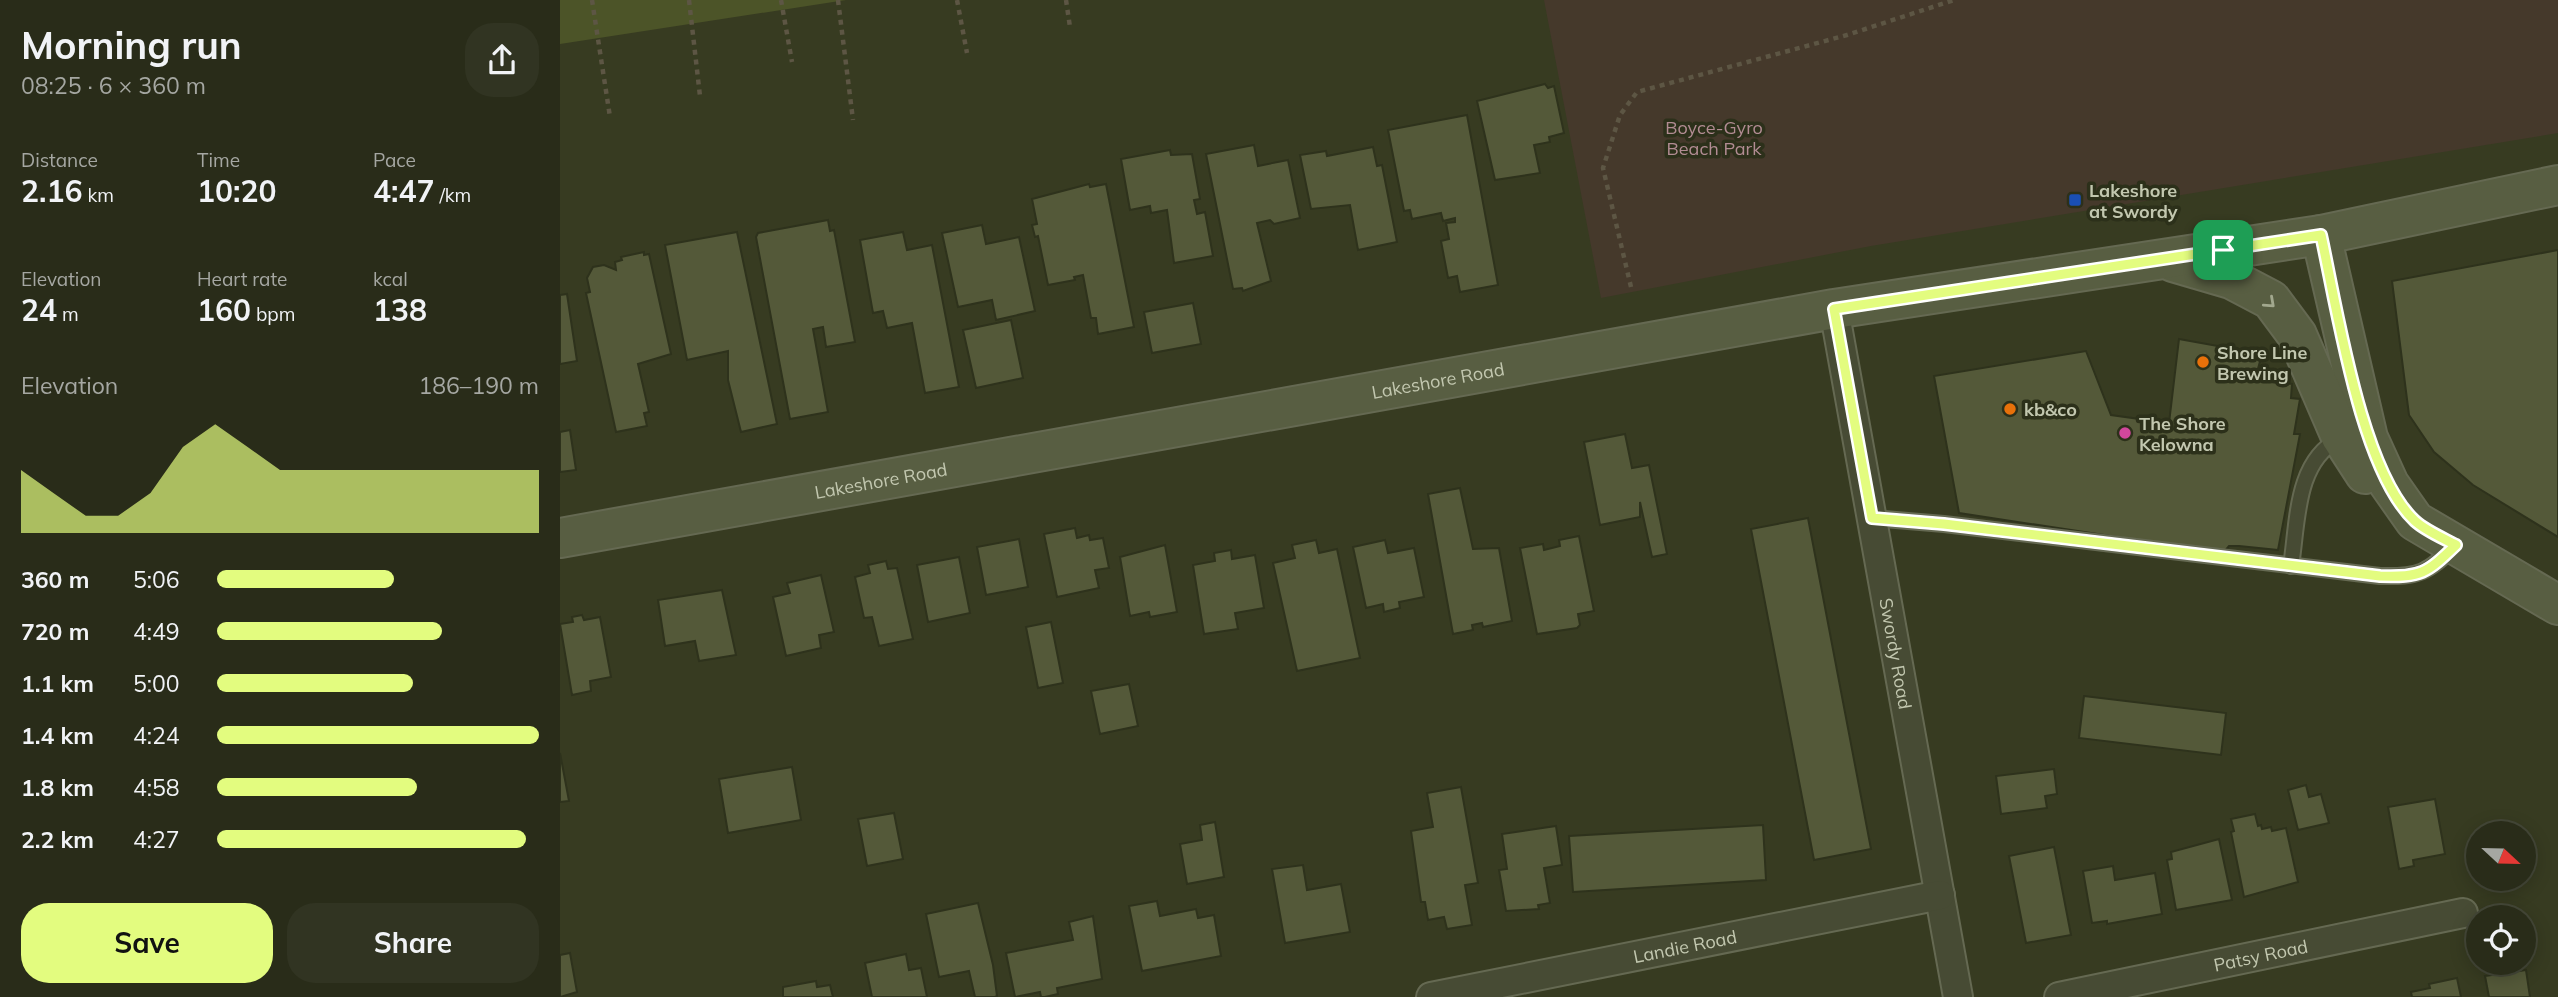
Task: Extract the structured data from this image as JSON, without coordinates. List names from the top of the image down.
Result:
{
  "streets": {
    "main road": ["Lakeshore Road"],
    "street": ["Swordy Road", "Landie Road", "Patsy Road"]
  },
  "crossings": [
    ["Lakeshore Road", "Swordy Road"],
    ["Swordy Road", "Landie Road"]
  ],
  "parks": ["Boyce-Gyro Beach Park"],
  "places": {
    "transit": ["Lakeshore at Swordy"],
    "other": ["Shore Line Brewing", "kb&co", "The Shore Kelowna"]
  },
  "north": "right",
  "page": {
    "heading": ["Morning run", "08:25 · 6 × 360 m"],
    "stats": [
      ["Distance", "2.16 km"],
      ["Time", "10:20"],
      ["Pace", "4:47 /km"],
      ["Elevation", "24 m"],
      ["Heart rate", "160 bpm"],
      ["kcal", "138"]
    ],
    "chart": ["Elevation", "186–190 m"],
    "list": [
      {
        "name": "360 m",
        "note": "5:06"
      },
      {
        "name": "720 m",
        "note": "4:49"
      },
      {
        "name": "1.1 km",
        "note": "5:00"
      },
      {
        "name": "1.4 km",
        "note": "4:24"
      },
      {
        "name": "1.8 km",
        "note": "4:58"
      },
      {
        "name": "2.2 km",
        "note": "4:27"
      }
    ],
    "buttons": ["Save", "Share"]
  }
}
